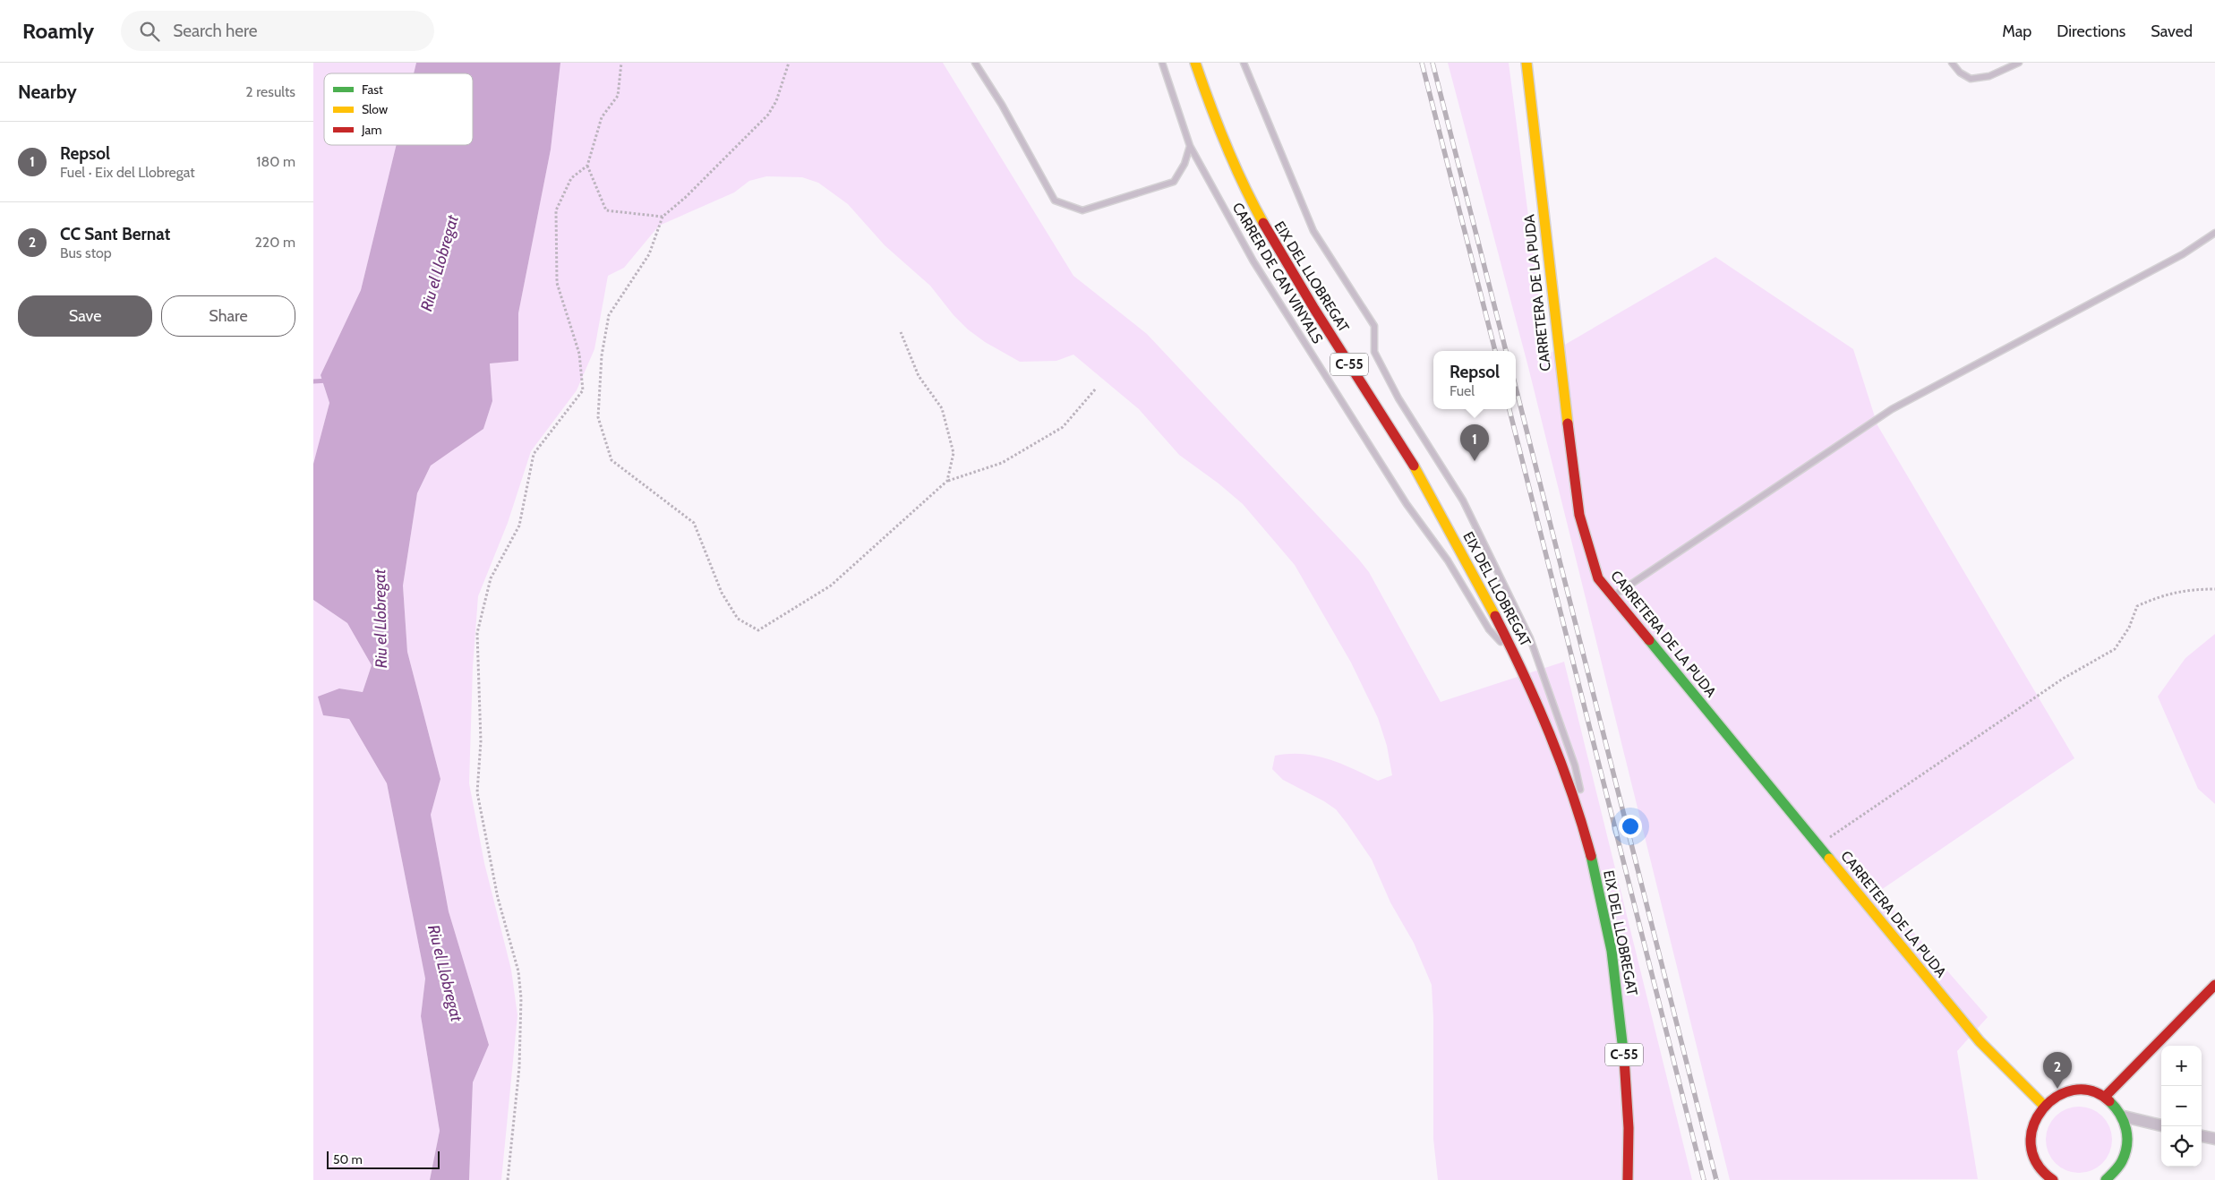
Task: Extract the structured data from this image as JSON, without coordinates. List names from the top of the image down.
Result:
{
  "streets": {
    "street": ["EIX DEL LLOBREGAT", "CARRETERA DE LA PUDA", "C-55"],
    "lane": ["CARRER DE CAN VINYALS"]
  },
  "crossings": [
    ["CARRER DE CAN VINYALS", "EIX DEL LLOBREGAT"]
  ],
  "water": ["Riu el Llobregat"],
  "legend": ["Fast", "Slow", "Jam"],
  "scale_bar": "50 m",
  "page": {
    "header": "Roamly",
    "search": "Search here",
    "nav": ["Map", "Directions", "Saved"],
    "heading": ["Nearby", "2 results"],
    "list": [
      {
        "mark": "1",
        "name": "Repsol",
        "note": "Fuel · Eix del Llobregat",
        "value": "180 m"
      },
      {
        "mark": "2",
        "name": "CC Sant Bernat",
        "note": "Bus stop",
        "value": "220 m"
      }
    ],
    "buttons": ["Save", "Share"],
    "popup": ["Repsol", "Fuel"],
    "pins": ["1", "2"],
    "map_buttons": ["+", "−"],
    "scale": "50 m"
  }
}
